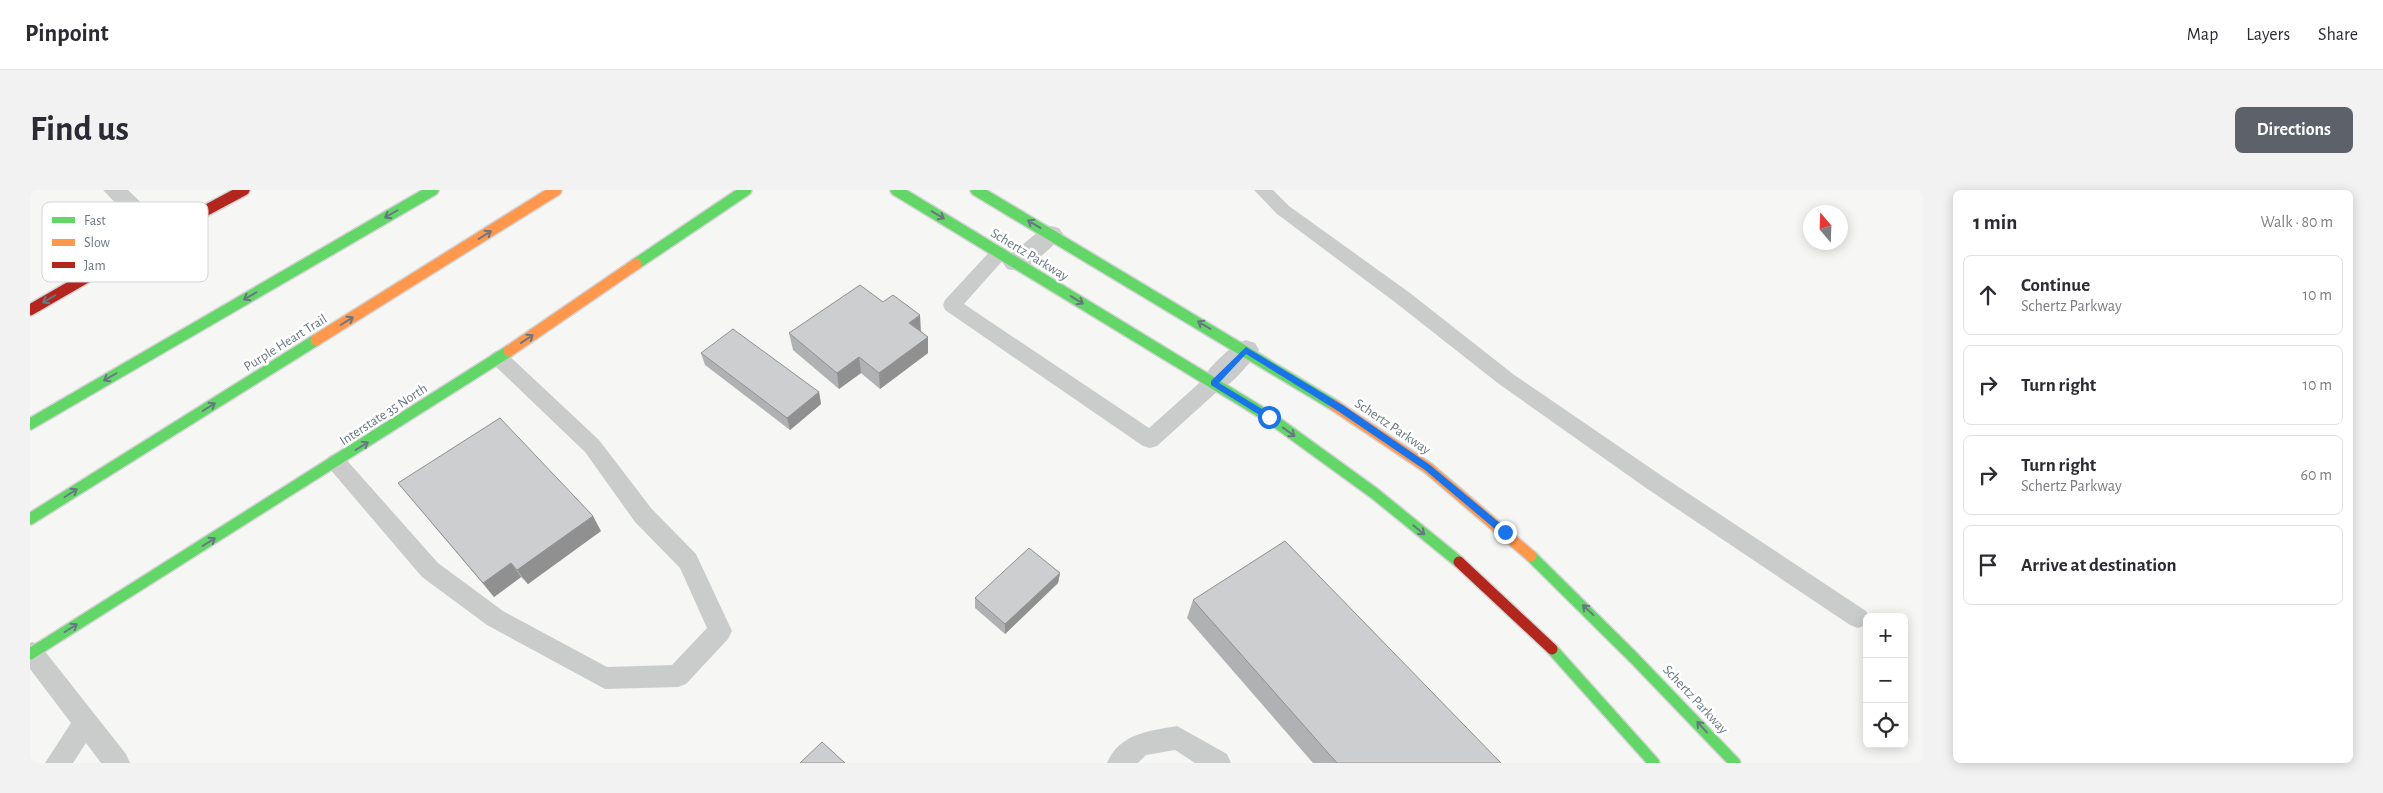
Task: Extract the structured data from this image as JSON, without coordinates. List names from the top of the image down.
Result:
{
  "streets": {
    "main road": ["Schertz Parkway", "Purple Heart Trail", "Interstate 35 North"]
  },
  "one_way": ["Interstate 35 North"],
  "legend": ["Fast", "Slow", "Jam"],
  "north": "top",
  "page": {
    "header": "Pinpoint",
    "nav": ["Map", "Layers", "Share"],
    "buttons": "Directions",
    "title": "Find us",
    "heading": ["1 min", "Walk · 80 m"],
    "list": [
      ["Continue", "Schertz Parkway", "10 m"],
      ["Turn right", "10 m"],
      ["Turn right", "Schertz Parkway", "60 m"],
      "Arrive at destination"
    ],
    "map_buttons": ["+", "−"]
  }
}
